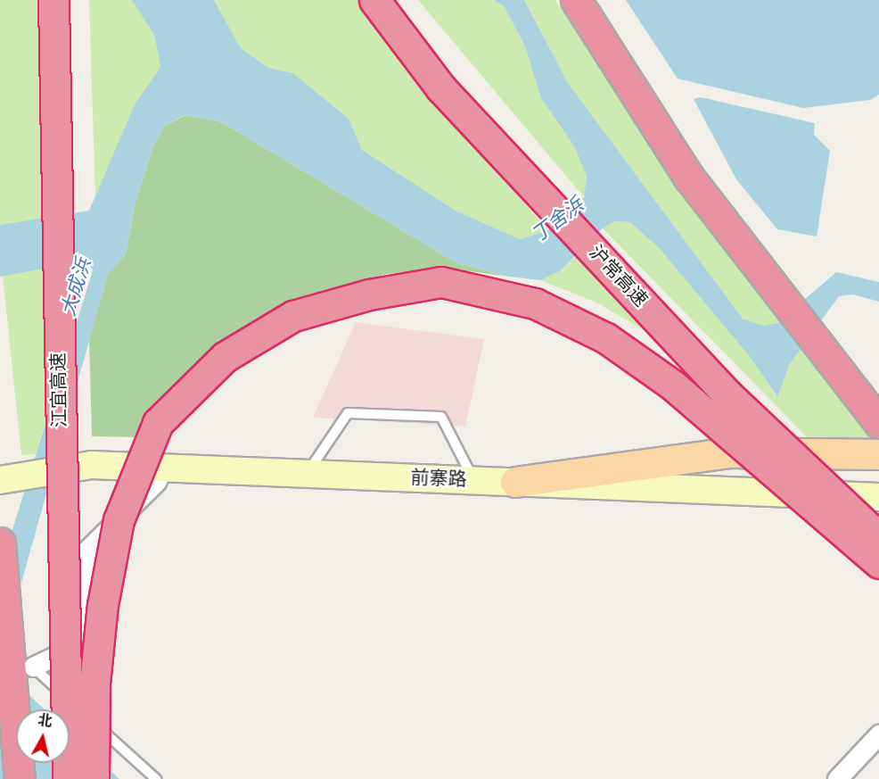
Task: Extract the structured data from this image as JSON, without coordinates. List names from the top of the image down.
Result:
{
  "streets": {
    "highway": ["沪常高速", "江宜高速"],
    "main road": ["前寨路"]
  },
  "water": ["丁舍浜", "大成浜"],
  "north": "top"
}
